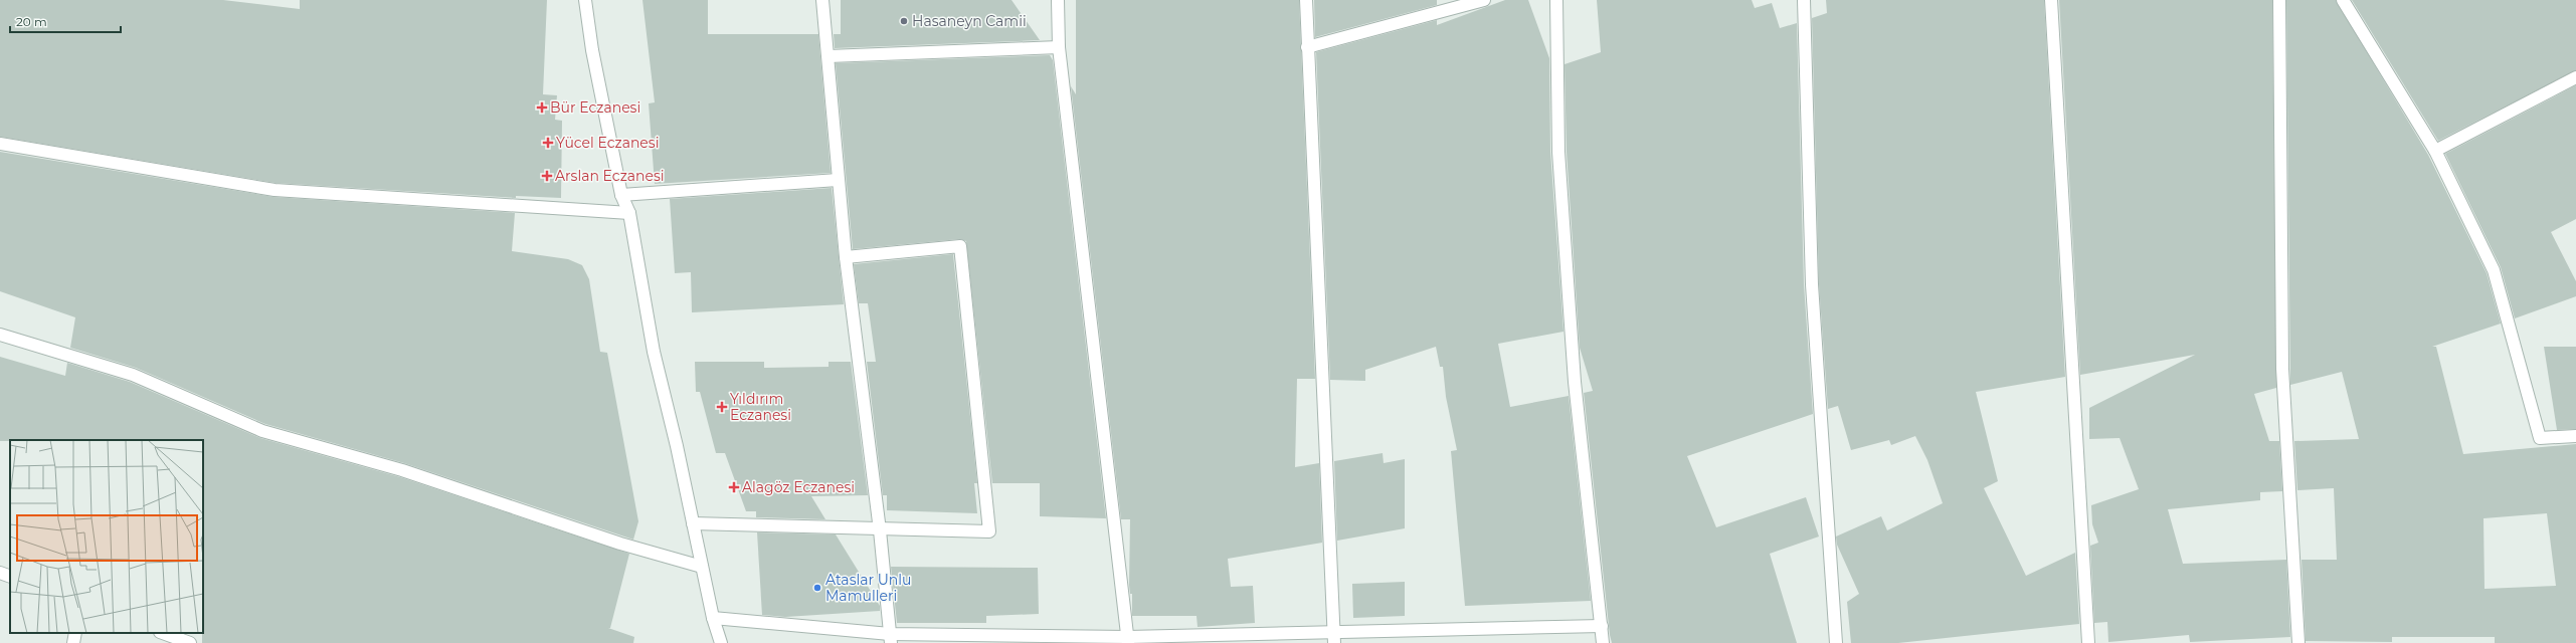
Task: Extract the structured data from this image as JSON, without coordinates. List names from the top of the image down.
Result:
{
  "places": {
    "other": ["Hasaneyn Camii", "Ataslar Unlu Mamulleri"],
    "health": [
      "Bür Eczanesi",
      "Yücel Eczanesi",
      "Arslan Eczanesi",
      "Yıldırım Eczanesi",
      "Alagöz Eczanesi"
    ]
  },
  "scale_bar": "20 m"
}
